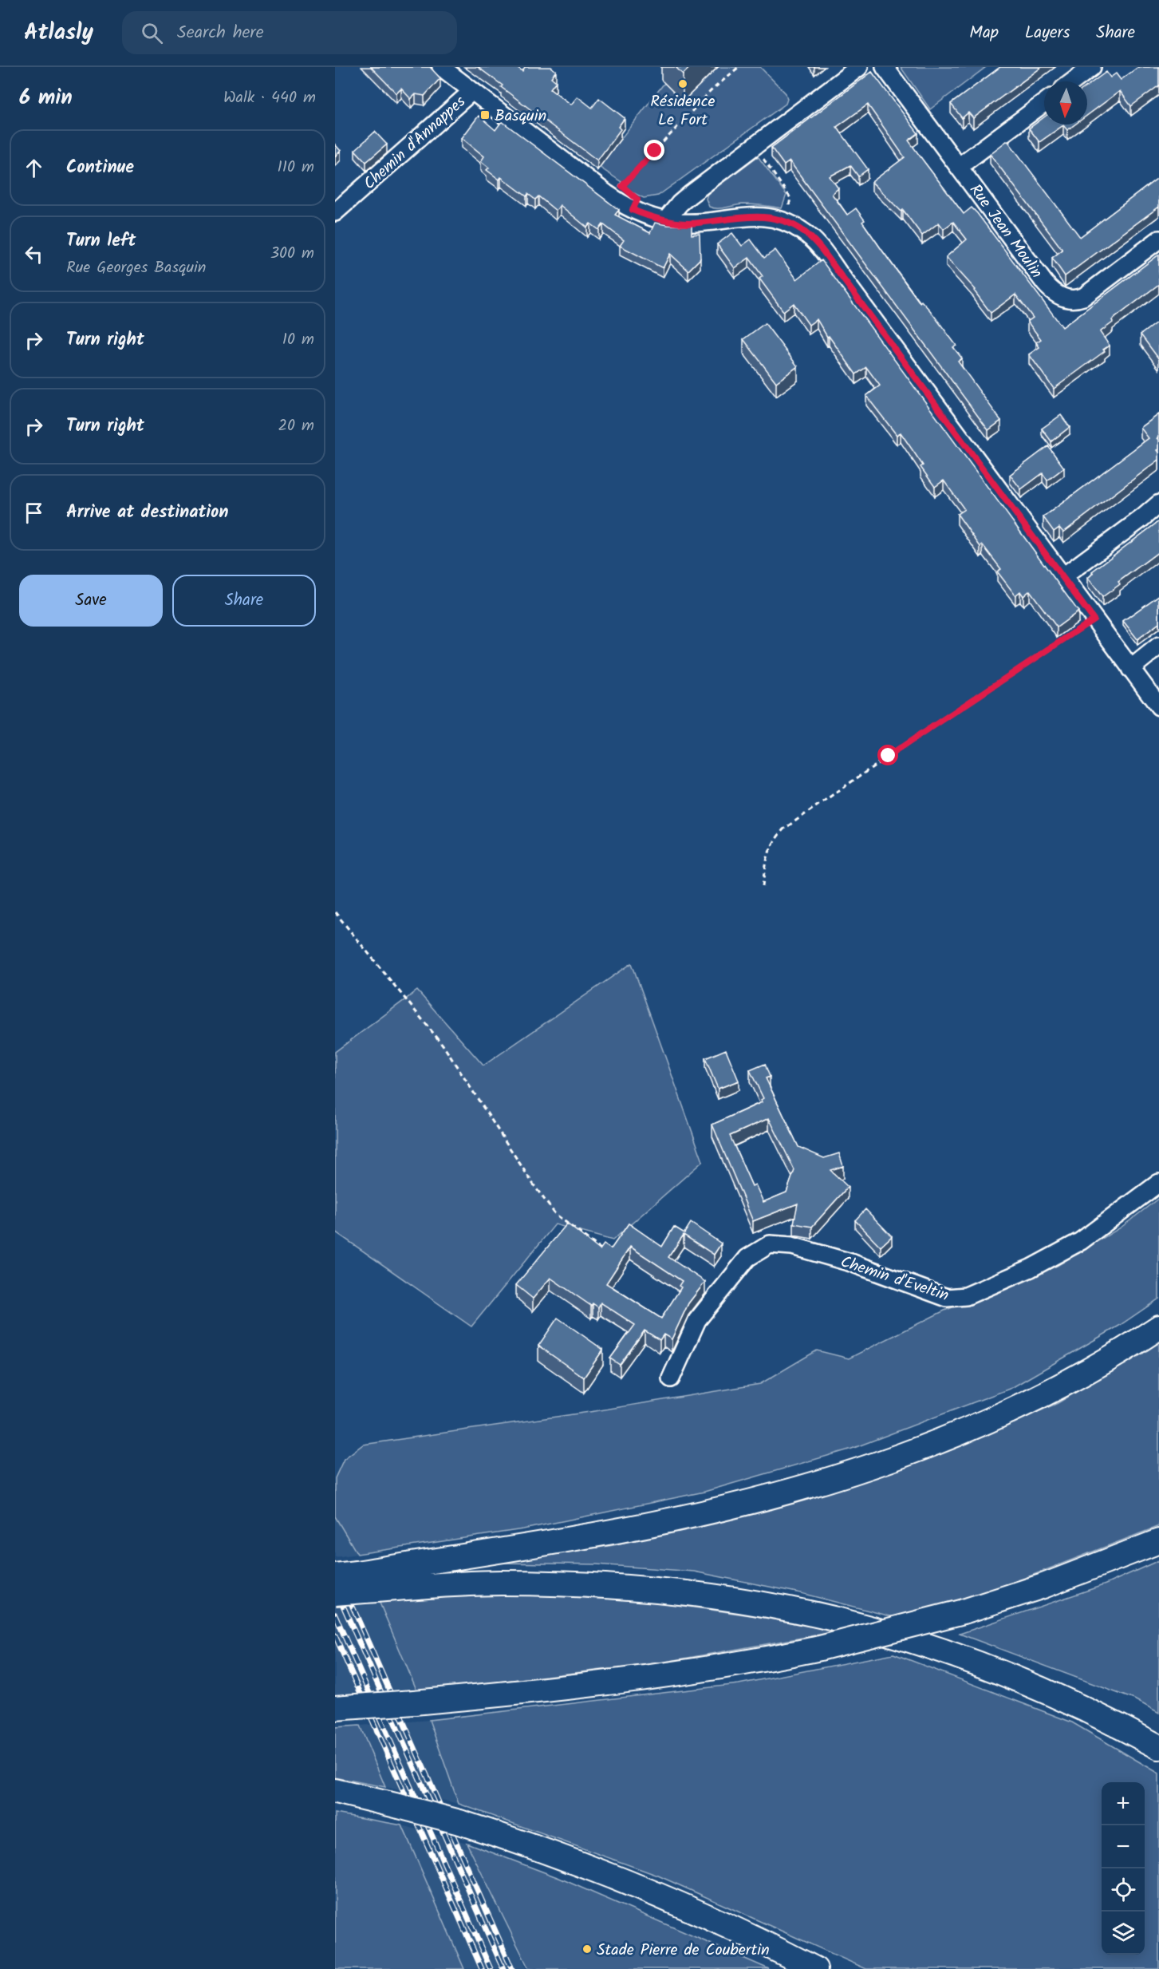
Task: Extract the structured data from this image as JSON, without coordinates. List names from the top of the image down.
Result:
{
  "streets": {
    "street": ["Chemin d'Annappes", "Rue Jean Moulin", "Chemin d'Eveltin"]
  },
  "places": {
    "other": ["Résidence Le Fort", "Stade Pierre de Coubertin"],
    "transit": ["Basquin"]
  },
  "north": "bottom",
  "page": {
    "header": "Atlasly",
    "search": "Search here",
    "nav": ["Map", "Layers", "Share"],
    "heading": ["6 min", "Walk · 440 m"],
    "list": [
      ["Continue", "110 m"],
      ["Turn left", "Rue Georges Basquin", "300 m"],
      ["Turn right", "10 m"],
      ["Turn right", "20 m"],
      "Arrive at destination"
    ],
    "buttons": ["Save", "Share"],
    "map_buttons": ["+", "−"]
  }
}
